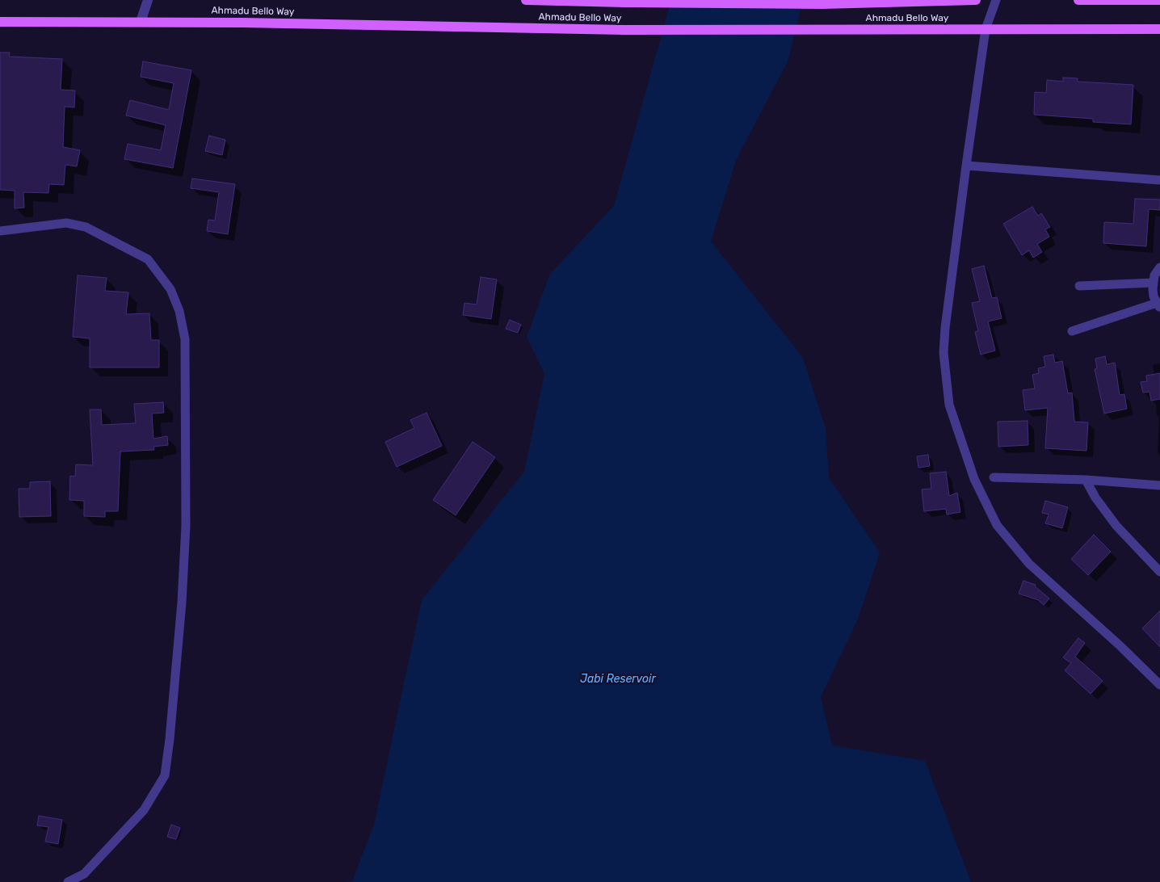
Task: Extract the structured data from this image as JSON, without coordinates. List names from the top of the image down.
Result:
{
  "streets": {
    "main road": ["Ahmadu Bello Way"]
  },
  "water": ["Jabi Reservoir"]
}
